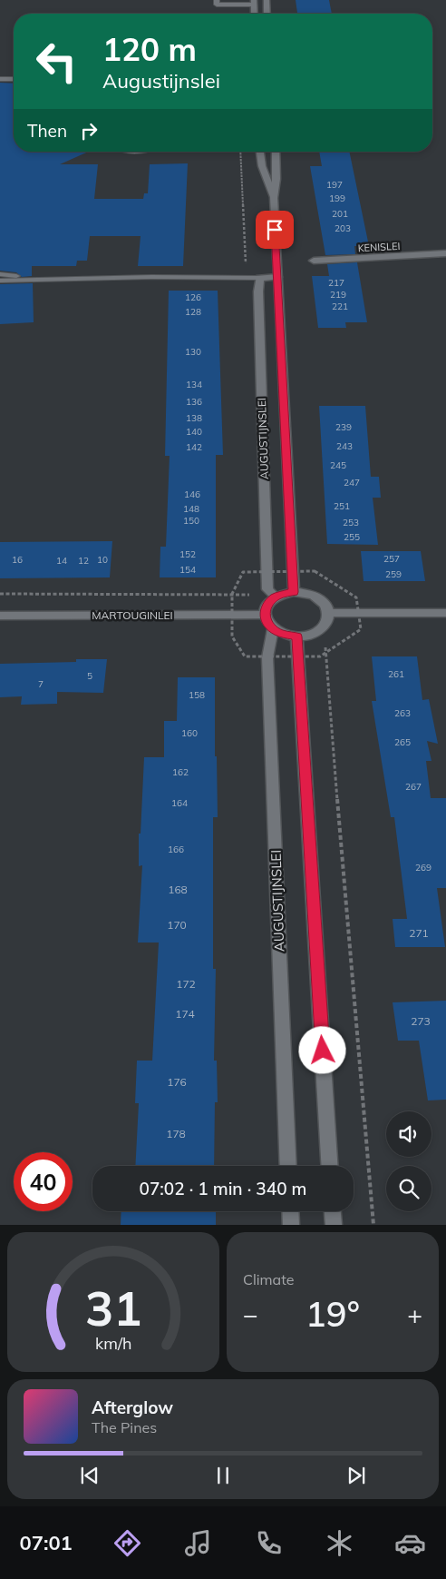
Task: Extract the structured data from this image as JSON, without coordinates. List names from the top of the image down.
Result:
{
  "streets": {
    "street": ["KENISLEI", "AUGUSTIJNSLEI", "MARTOUGINLEI"]
  },
  "crossings": [
    ["AUGUSTIJNSLEI", "MARTOUGINLEI"]
  ],
  "house_numbers": [
    "197",
    "199",
    "201",
    "203",
    "217",
    "219",
    "126",
    "221",
    "128",
    "130",
    "134",
    "136",
    "138",
    "239",
    "140",
    "243",
    "142",
    "245",
    "247",
    "146",
    "251",
    "148",
    "150",
    "253",
    "255",
    "152",
    "257",
    "16",
    "10",
    "14",
    "12",
    "154",
    "259",
    "261",
    "5",
    "7",
    "158",
    "263",
    "160",
    "265",
    "162",
    "267",
    "164",
    "166",
    "269",
    "168",
    "170",
    "271",
    "172",
    "174",
    "273",
    "176",
    "178"
  ],
  "page": {
    "turn": ["120 m", "Augustijnslei"],
    "then": "Then",
    "limit": "40",
    "trip": "07:02 · 1 min · 340 m",
    "tile": "Climate",
    "heat": ["−", "19°", "+"],
    "song": ["Afterglow", "The Pines"],
    "tabs": "07:01",
    "gauge": ["31", "km/h"]
  }
}
